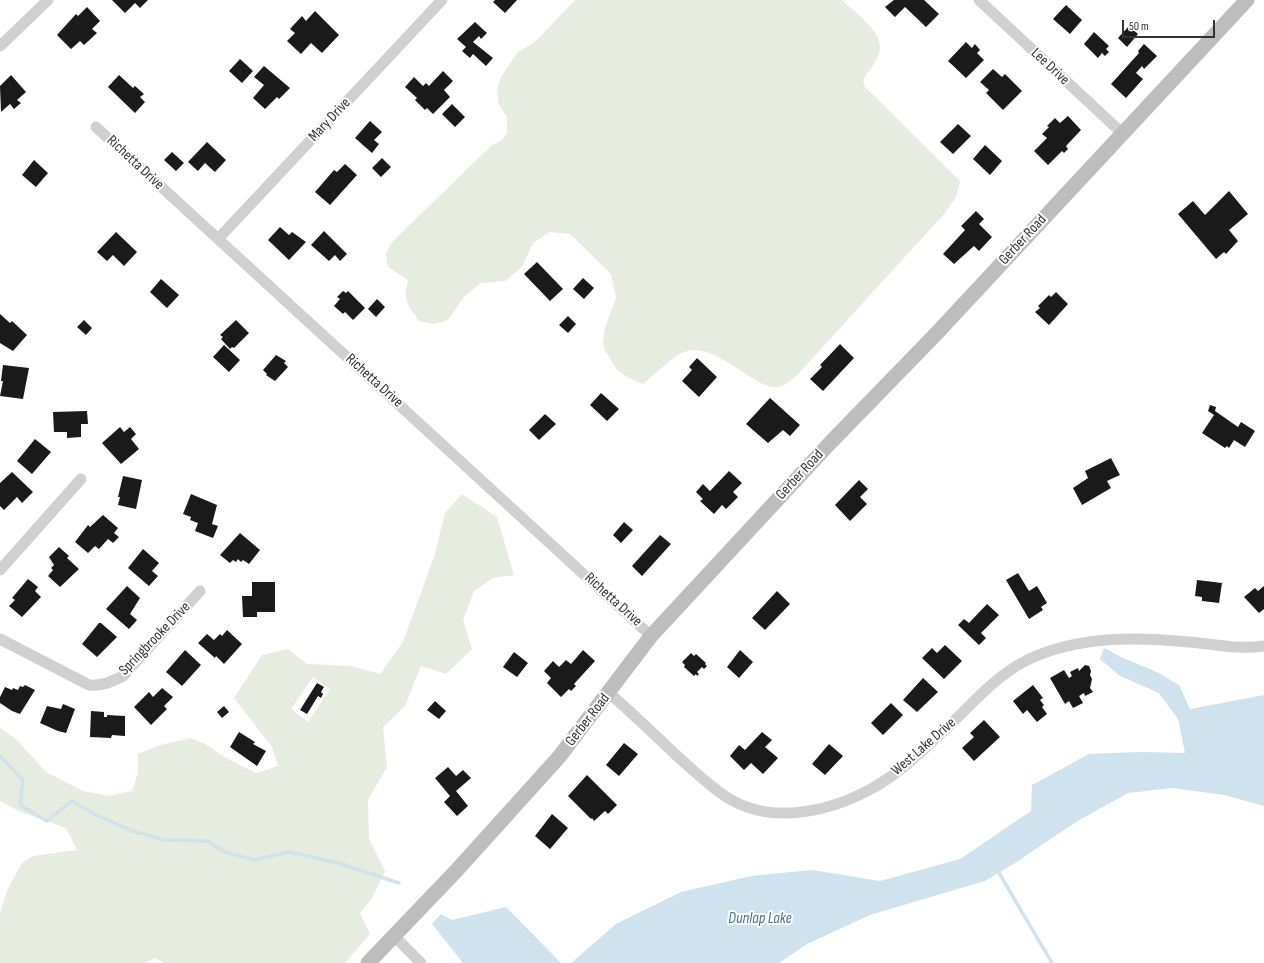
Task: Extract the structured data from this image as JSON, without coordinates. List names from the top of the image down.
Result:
{
  "streets": {
    "street": [
      "Lee Drive",
      "Mary Drive",
      "Richetta Drive",
      "Gerber Road",
      "Springbrooke Drive",
      "West Lake Drive"
    ]
  },
  "crossings": [
    ["Lee Drive", "Gerber Road"],
    ["Mary Drive", "Richetta Drive"],
    ["Richetta Drive", "Gerber Road"],
    ["Gerber Road", "West Lake Drive"]
  ],
  "water": ["Dunlap Lake"],
  "scale_bar": "50 m"
}
